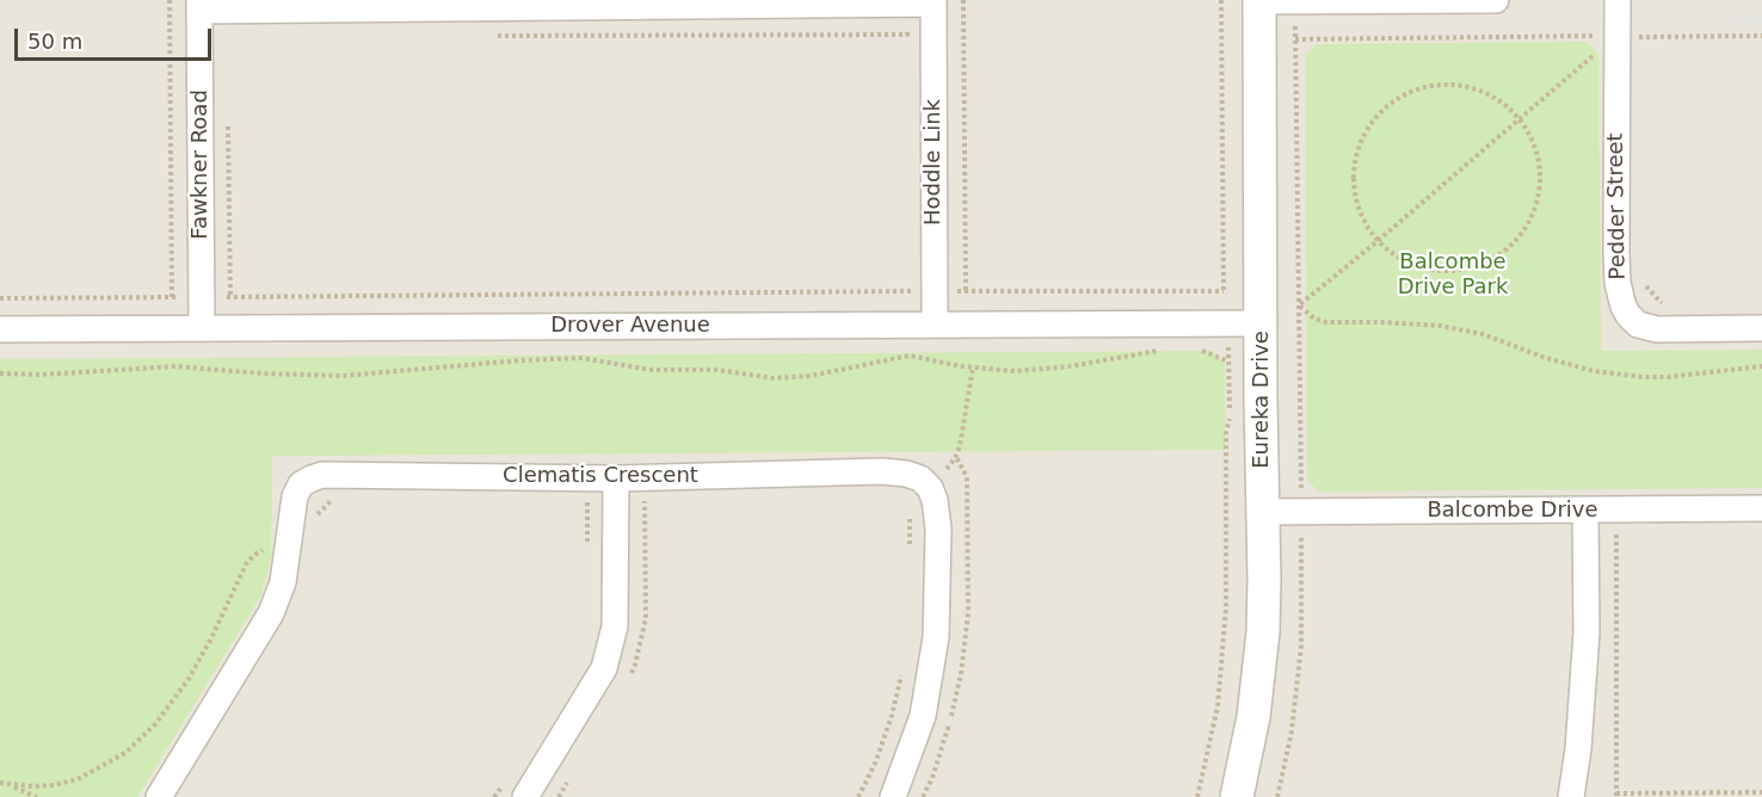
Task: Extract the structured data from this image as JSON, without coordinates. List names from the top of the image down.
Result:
{
  "streets": {
    "street": [
      "Hoddle Link",
      "Fawkner Road",
      "Pedder Street",
      "Drover Avenue",
      "Eureka Drive",
      "Clematis Crescent",
      "Balcombe Drive"
    ]
  },
  "crossings": [
    ["Hoddle Link", "Drover Avenue"],
    ["Fawkner Road", "Drover Avenue"],
    ["Drover Avenue", "Eureka Drive"],
    ["Eureka Drive", "Balcombe Drive"]
  ],
  "parks": ["Balcombe Drive Park"],
  "scale_bar": "50 m"
}
